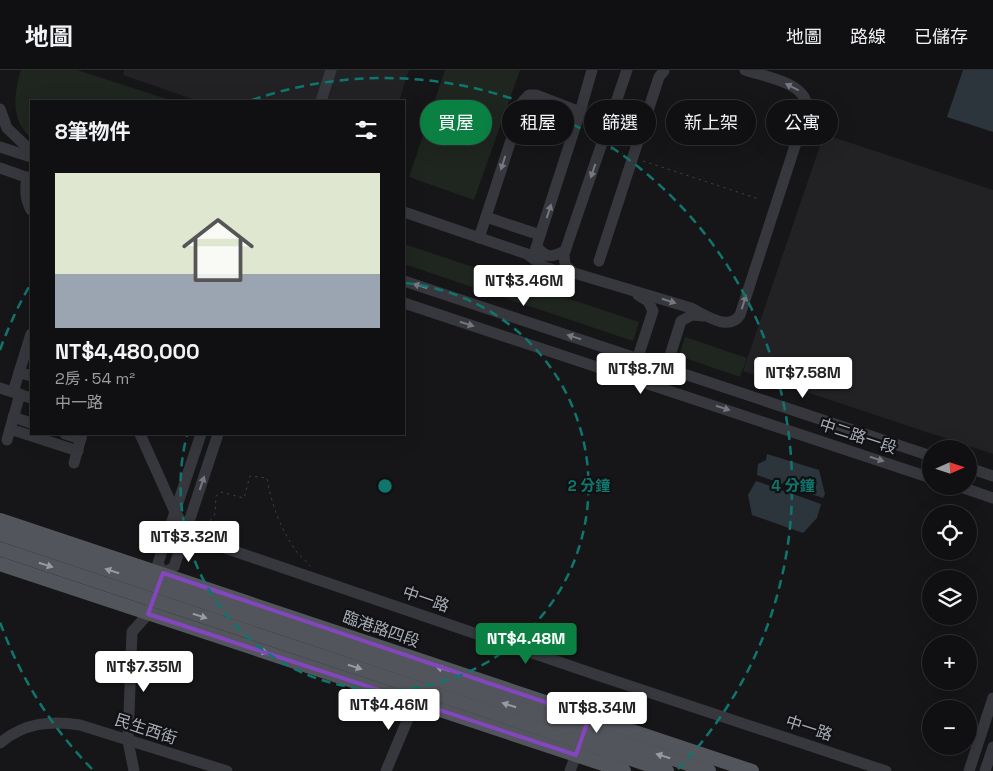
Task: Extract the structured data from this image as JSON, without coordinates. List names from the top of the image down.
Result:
{
  "streets": {
    "main road": ["臨港路四段"],
    "street": ["中二路一段", "中一路", "民生西街"]
  },
  "north": "right",
  "page": {
    "header": "地圖",
    "nav": ["地圖", "路線", "已儲存"],
    "chip": [
      "買屋",
      "租屋",
      "篩選",
      "新上架",
      "公寓"
    ],
    "heading": "8筆物件",
    "list": [
      {
        "name": "NT$4,480,000",
        "note": "2房 · 54 m² · 中一路"
      }
    ],
    "price": [
      "NT$3.46M",
      "NT$8.7M",
      "NT$7.58M",
      "NT$3.32M",
      "NT$4.48M",
      "NT$7.35M",
      "NT$4.46M",
      "NT$8.34M"
    ],
    "map_buttons": ["+", "−"]
  },
  "rings": ["2 分鐘", "4 分鐘"]
}
